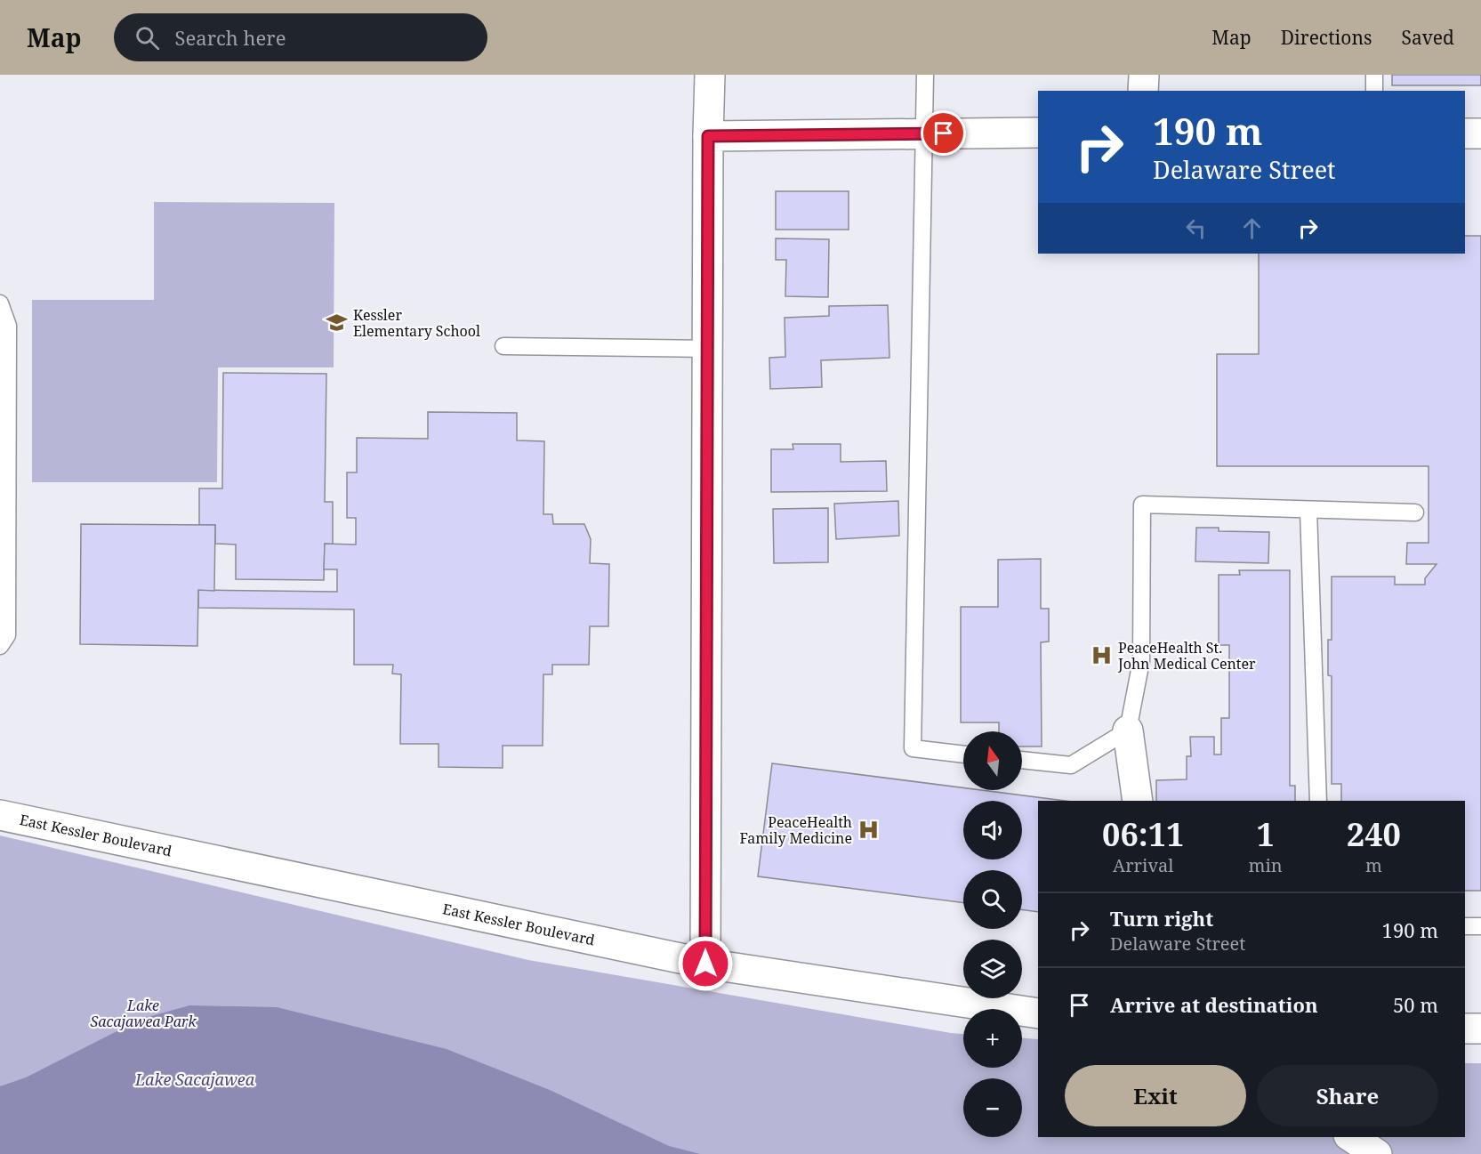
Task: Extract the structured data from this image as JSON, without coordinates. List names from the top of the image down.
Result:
{
  "streets": {
    "street": ["East Kessler Boulevard"]
  },
  "water": ["Lake Sacajawea"],
  "parks": ["Lake Sacajawea Park"],
  "places": {
    "school or university": ["Kessler Elementary School"],
    "hospital": ["PeaceHealth St. John Medical Center", "PeaceHealth Family Medicine"]
  },
  "north": "top",
  "page": {
    "header": "Map",
    "search": "Search here",
    "nav": ["Map", "Directions", "Saved"],
    "turn": ["190 m", "Delaware Street"],
    "map_buttons": ["+", "−"],
    "eta": [
      "06:11",
      "Arrival",
      "1",
      "min",
      "240",
      "m"
    ],
    "list": [
      {
        "name": "Turn right",
        "note": "Delaware Street",
        "value": "190 m"
      },
      {
        "name": "Arrive at destination",
        "value": "50 m"
      }
    ],
    "buttons": ["Exit", "Share"]
  }
}
